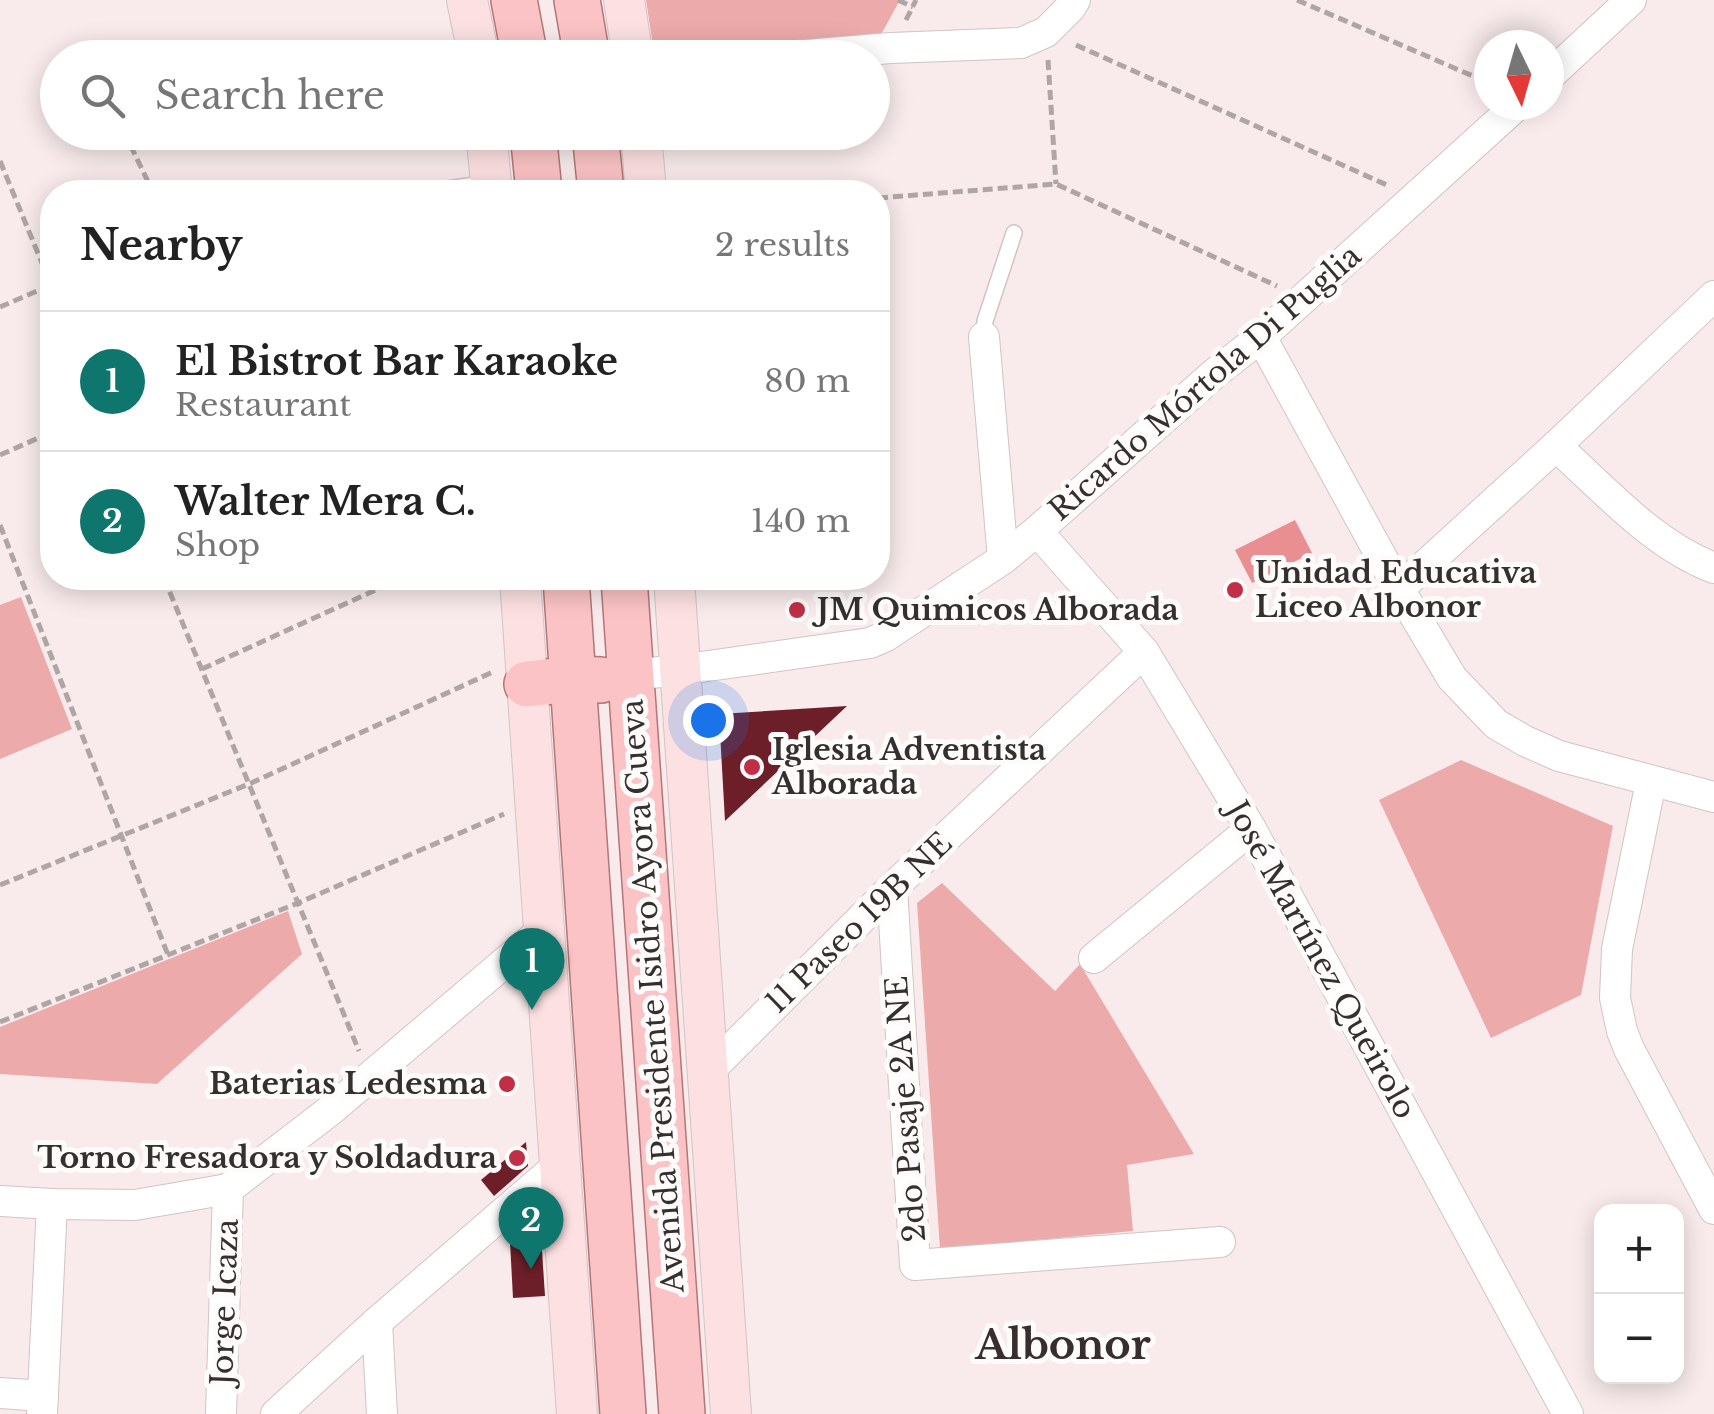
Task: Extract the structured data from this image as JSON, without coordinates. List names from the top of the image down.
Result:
{
  "streets": {
    "main road": ["Avenida Presidente Isidro Ayora Cueva"],
    "street": [
      "Ricardo Mórtola Di Puglia",
      "11 Paseo 19B NE",
      "José Martínez Queirolo",
      "2do Pasaje 2A NE",
      "Jorge Icaza"
    ]
  },
  "crossings": [
    ["Ricardo Mórtola Di Puglia", "José Martínez Queirolo"],
    ["Ricardo Mórtola Di Puglia", "Avenida Presidente Isidro Ayora Cueva"],
    ["11 Paseo 19B NE", "José Martínez Queirolo"],
    ["11 Paseo 19B NE", "Avenida Presidente Isidro Ayora Cueva"],
    ["11 Paseo 19B NE", "2do Pasaje 2A NE"]
  ],
  "districts": ["Albonor"],
  "places": [
    "Unidad Educativa Liceo Albonor",
    "JM Quimicos Alborada",
    "Iglesia Adventista Alborada",
    "Baterias Ledesma",
    "Torno Fresadora y Soldadura"
  ],
  "north": "bottom",
  "page": {
    "search": "Search here",
    "heading": ["Nearby", "2 results"],
    "list": [
      {
        "mark": "1",
        "name": "El Bistrot Bar Karaoke",
        "note": "Restaurant",
        "value": "80 m"
      },
      {
        "mark": "2",
        "name": "Walter Mera C.",
        "note": "Shop",
        "value": "140 m"
      }
    ],
    "pins": ["1", "2"],
    "map_buttons": ["+", "−"]
  }
}
